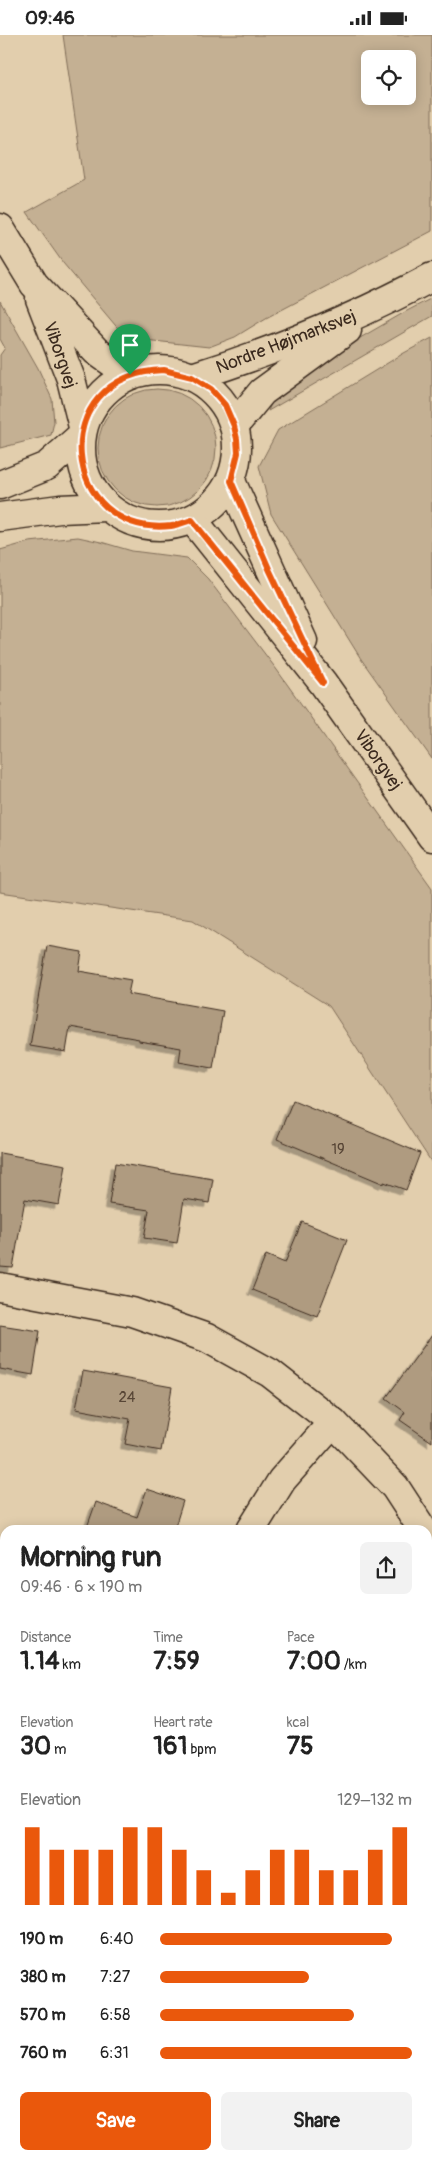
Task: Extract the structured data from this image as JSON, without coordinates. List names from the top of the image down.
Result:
{
  "streets": {
    "main road": ["Nordre Højmarksvej", "Viborgvej"]
  },
  "crossings": [
    ["Nordre Højmarksvej", "Viborgvej"]
  ],
  "house_numbers": ["19", "24"],
  "page": {
    "status": "09:46",
    "heading": ["Morning run", "09:46 · 6 × 190 m"],
    "stats": [
      ["Distance", "1.14 km"],
      ["Time", "7:59"],
      ["Pace", "7:00 /km"],
      ["Elevation", "30 m"],
      ["Heart rate", "161 bpm"],
      ["kcal", "75"]
    ],
    "chart": ["Elevation", "129–132 m"],
    "list": [
      {
        "name": "190 m",
        "note": "6:40"
      },
      {
        "name": "380 m",
        "note": "7:27"
      },
      {
        "name": "570 m",
        "note": "6:58"
      },
      {
        "name": "760 m",
        "note": "6:31"
      }
    ],
    "buttons": ["Save", "Share"]
  }
}
